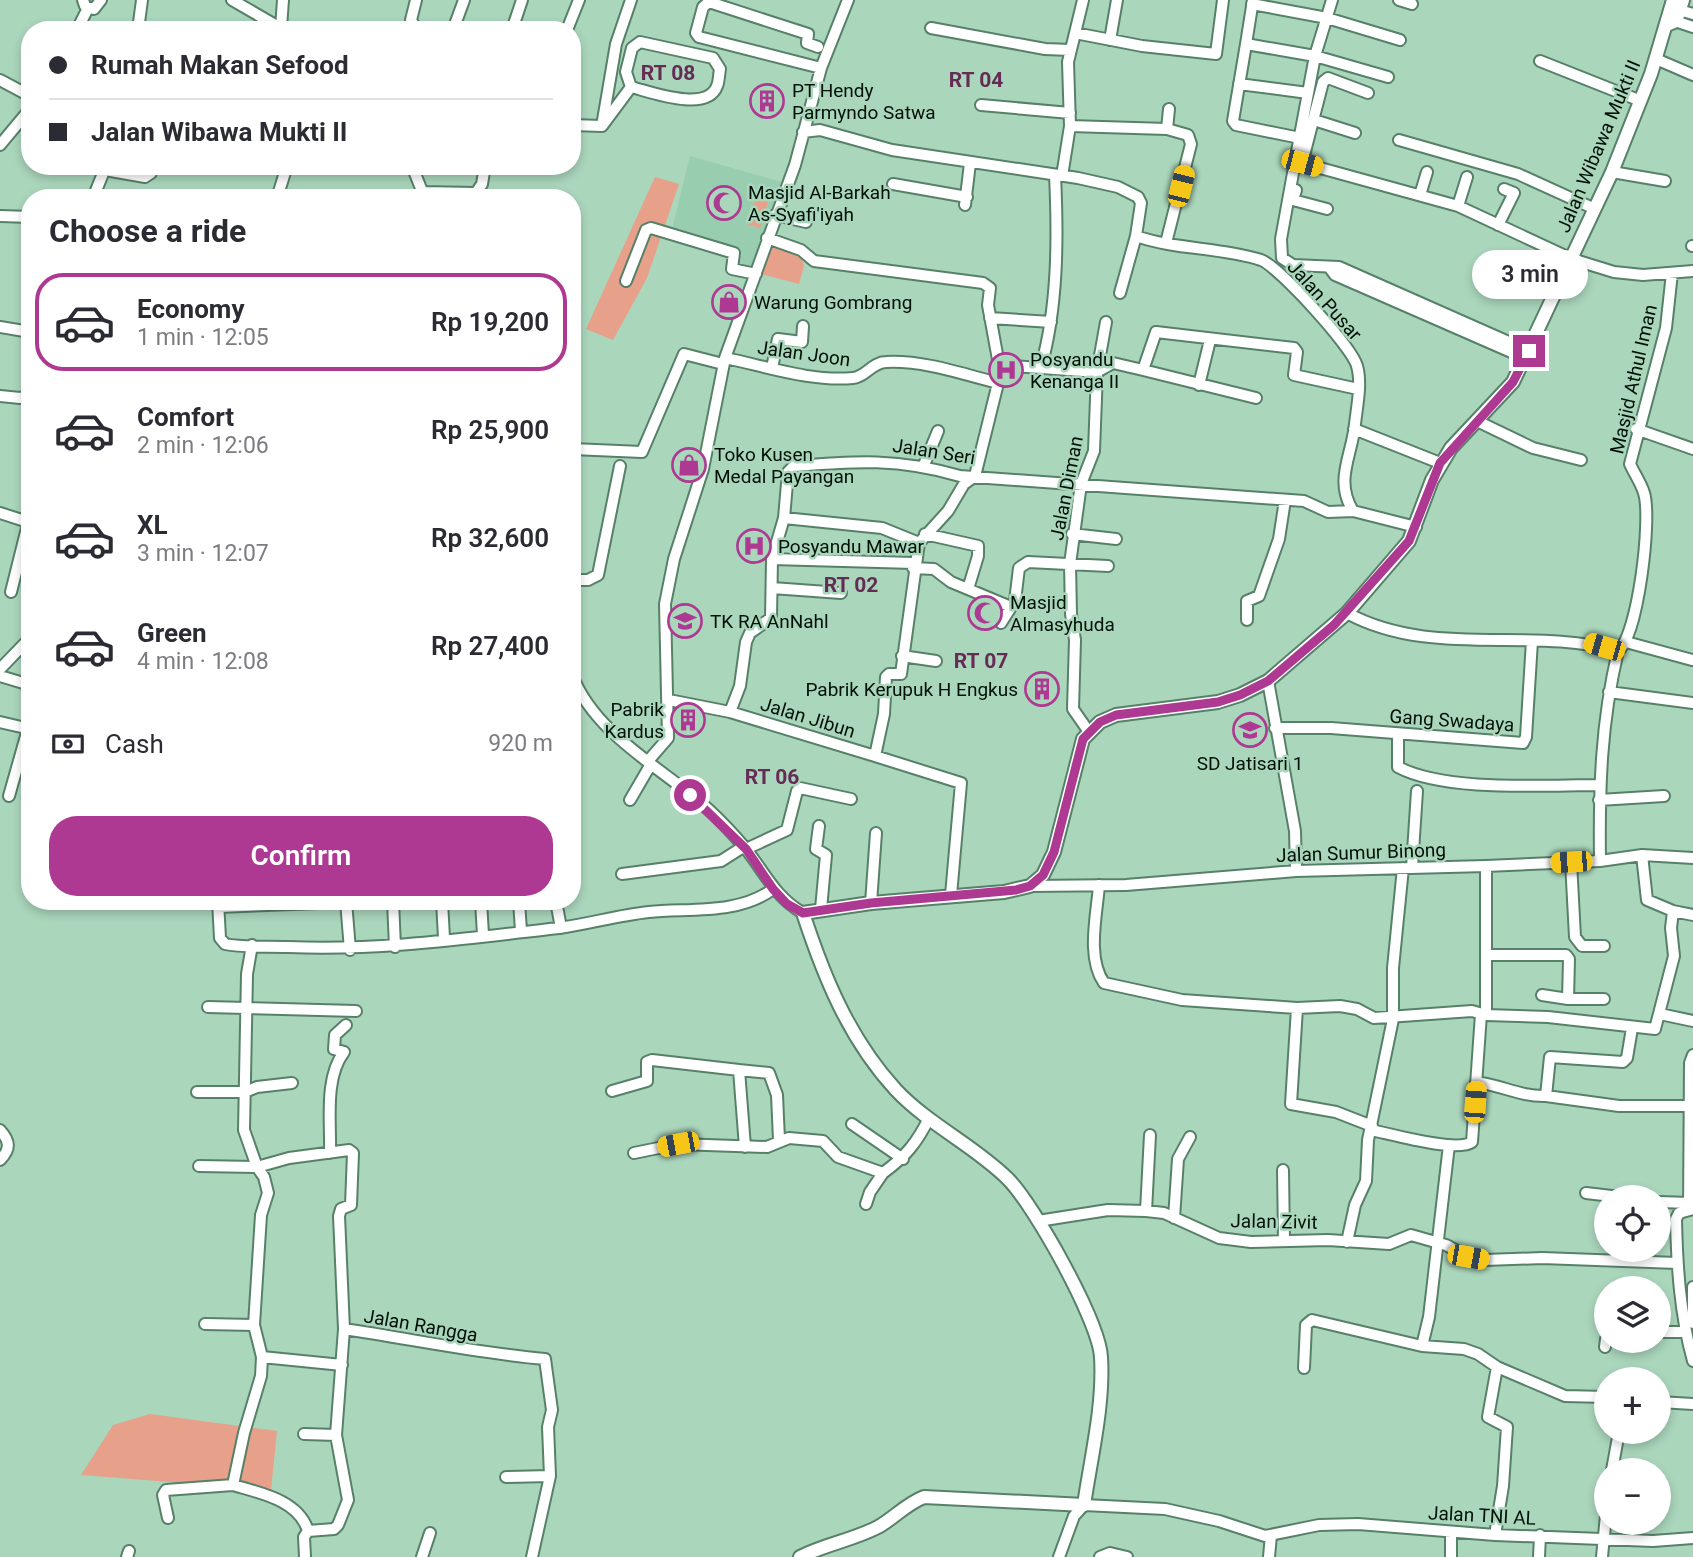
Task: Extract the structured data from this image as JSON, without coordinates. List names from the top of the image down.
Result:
{
  "streets": {
    "main road": ["Jalan Wibawa Mukti II"],
    "street": [
      "Jalan Pusar",
      "Jalan Joon",
      "Masjid Athul Iman",
      "Jalan Seri",
      "Jalan Diman",
      "Jalan Jibun",
      "Gang Swadaya",
      "Jalan Sumur Binong",
      "Jalan Zivit",
      "Jalan Rangga",
      "Jalan TNI AL"
    ]
  },
  "crossings": [
    ["Jalan Wibawa Mukti II", "Jalan Diman"],
    ["Jalan Pusar", "Jalan Seri"],
    ["Masjid Athul Iman", "Jalan Sumur Binong"],
    ["Jalan Seri", "Jalan Diman"],
    ["Jalan Seri", "Jalan Jibun"]
  ],
  "districts": [
    "RT 08",
    "RT 04",
    "RT 02",
    "RT 07",
    "RT 06"
  ],
  "places": {
    "building": ["PT Hendy Parmyndo Satwa", "Pabrik Kerupuk H Engkus", "Pabrik Kardus"],
    "mosque": ["Masjid Al-Barkah As-Syafi'iyah", "Masjid Almasyhuda"],
    "shop": ["Warung Gombrang", "Toko Kusen Medal Payangan"],
    "hospital": ["Posyandu Kenanga II", "Posyandu Mawar"],
    "school or university": ["TK RA AnNahl", "SD Jatisari 1"]
  },
  "page": {
    "banner": ["Rumah Makan Sefood", "Jalan Wibawa Mukti II"],
    "heading": "Choose a ride",
    "bubble": "3 min",
    "list": [
      {
        "name": "Economy",
        "note": "1 min · 12:05",
        "value": "Rp 19,200"
      },
      {
        "name": "Comfort",
        "note": "2 min · 12:06",
        "value": "Rp 25,900"
      },
      {
        "name": "XL",
        "note": "3 min · 12:07",
        "value": "Rp 32,600"
      },
      {
        "name": "Green",
        "note": "4 min · 12:08",
        "value": "Rp 27,400"
      }
    ],
    "pay": ["Cash", "920 m"],
    "buttons": "Confirm",
    "map_buttons": ["+", "−"]
  }
}
